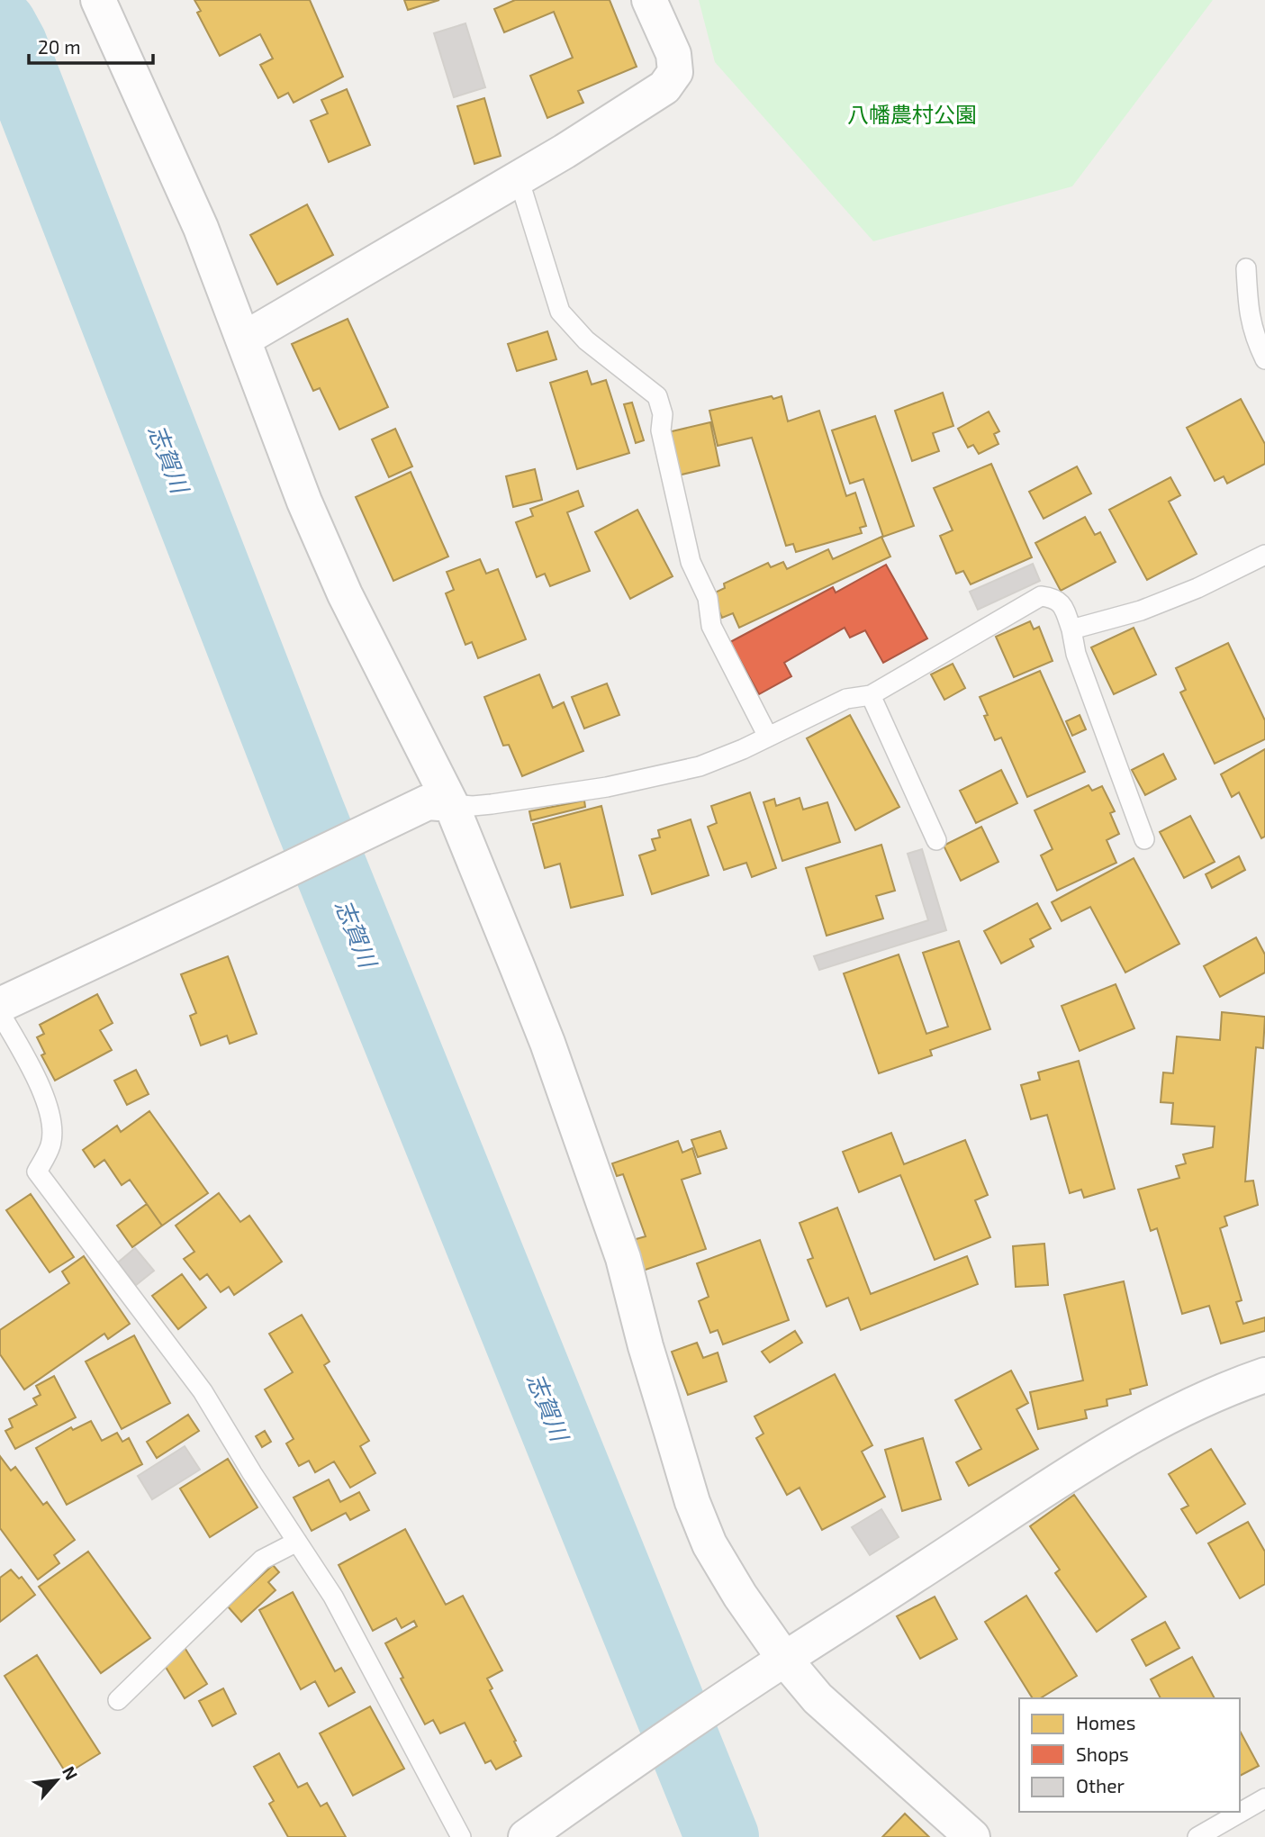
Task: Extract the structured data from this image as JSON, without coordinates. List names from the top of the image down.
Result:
{
  "water": ["志賀川"],
  "parks": ["八幡農村公園"],
  "legend": ["Homes", "Shops", "Other"],
  "scale_bar": "20 m",
  "north": "top right"
}
